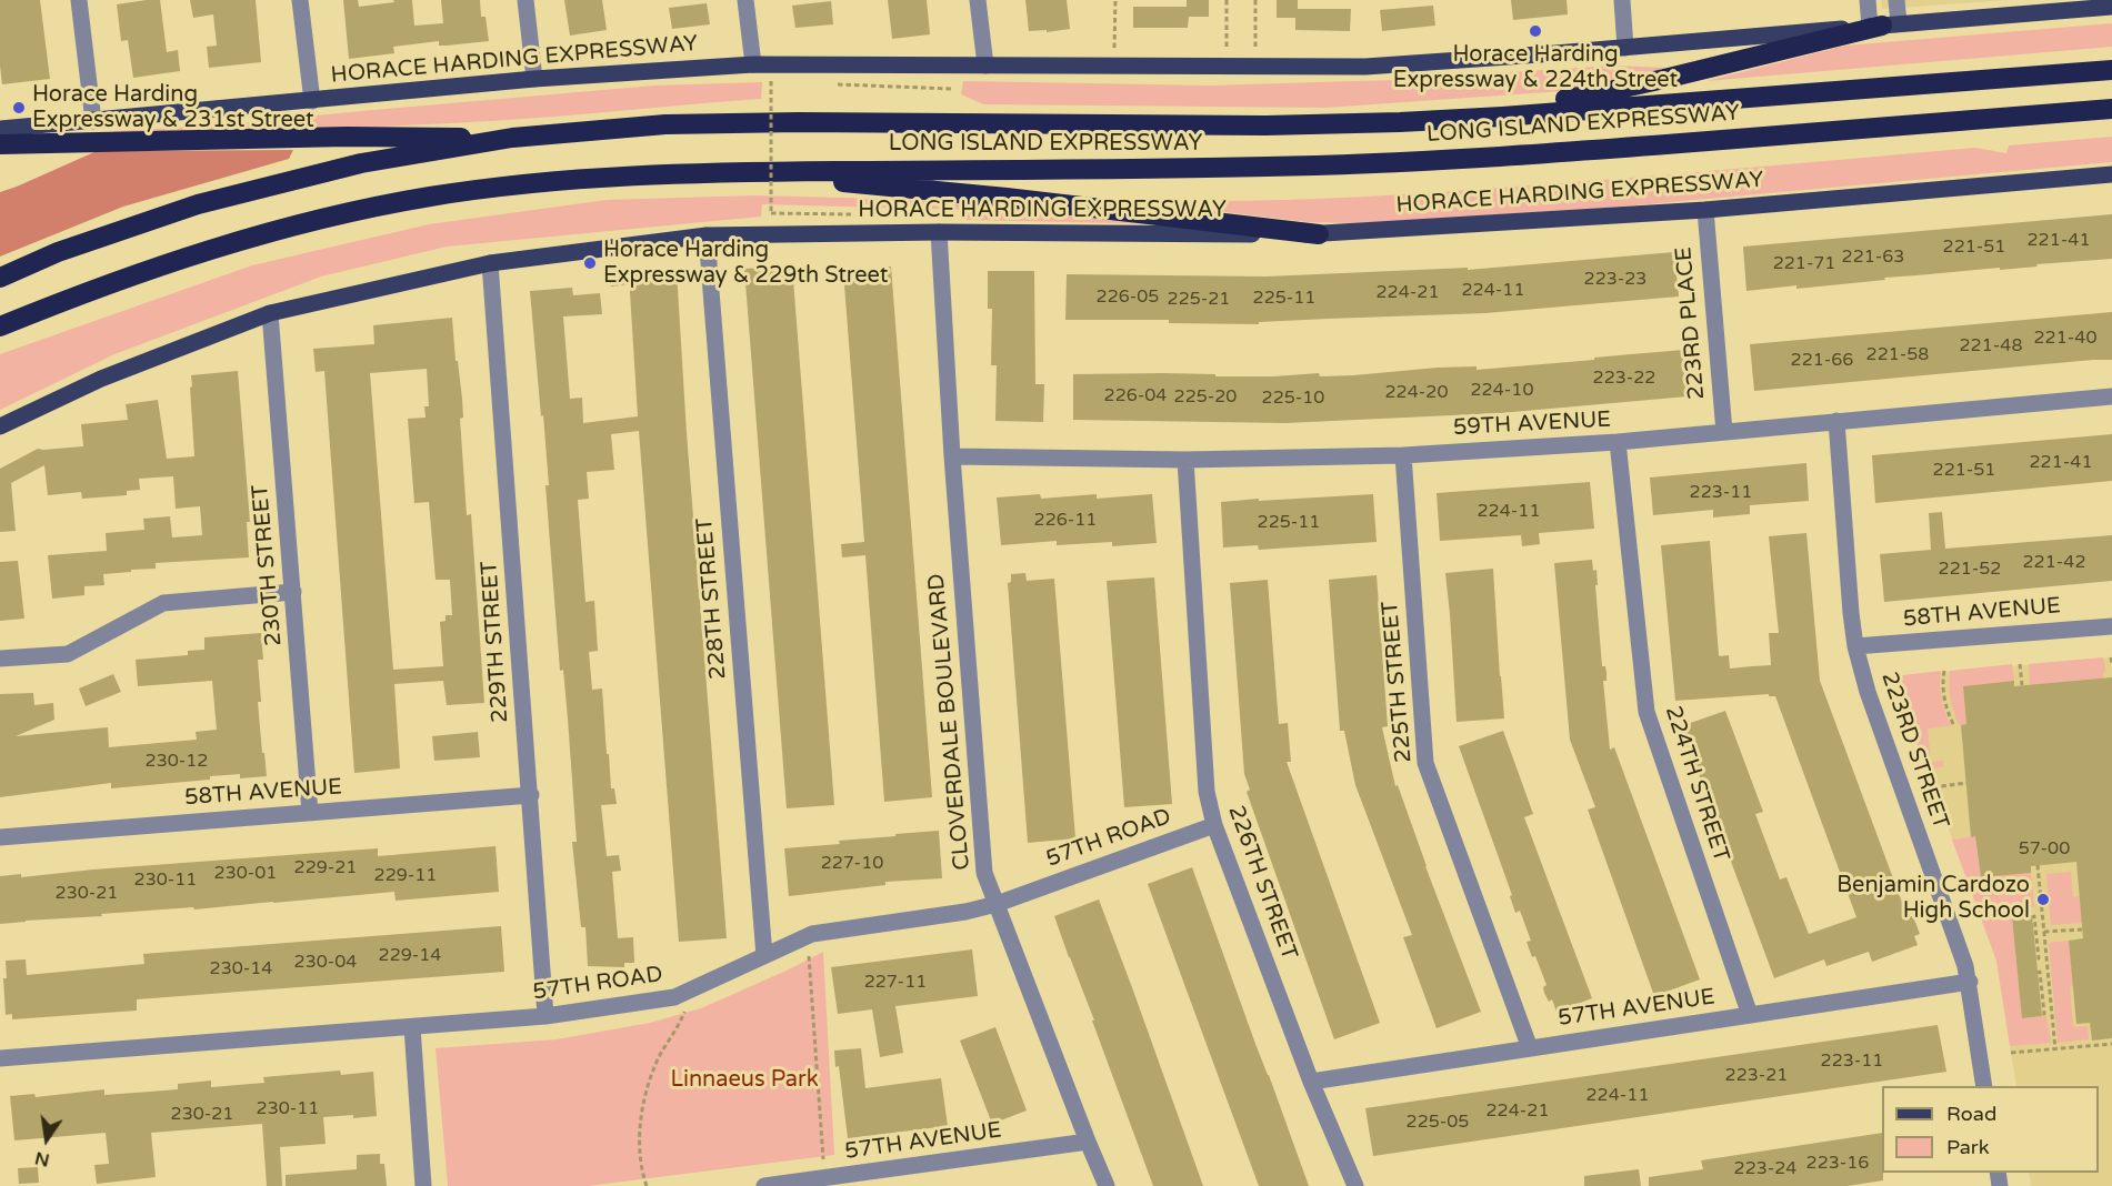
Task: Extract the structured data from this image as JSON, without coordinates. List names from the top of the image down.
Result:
{
  "streets": {
    "highway": ["LONG ISLAND EXPRESSWAY"],
    "main road": ["HORACE HARDING EXPRESSWAY"],
    "street": [
      "223RD PLACE",
      "59TH AVENUE",
      "230TH STREET",
      "228TH STREET",
      "58TH AVENUE",
      "229TH STREET",
      "225TH STREET",
      "CLOVERDALE BOULEVARD",
      "223RD STREET",
      "224TH STREET",
      "57TH ROAD",
      "226TH STREET",
      "57TH AVENUE"
    ]
  },
  "crossings": [
    ["HORACE HARDING EXPRESSWAY", "223RD PLACE"],
    ["HORACE HARDING EXPRESSWAY", "230TH STREET"],
    ["HORACE HARDING EXPRESSWAY", "228TH STREET"],
    ["HORACE HARDING EXPRESSWAY", "229TH STREET"],
    ["HORACE HARDING EXPRESSWAY", "CLOVERDALE BOULEVARD"],
    ["223RD PLACE", "59TH AVENUE"],
    ["59TH AVENUE", "225TH STREET"],
    ["59TH AVENUE", "CLOVERDALE BOULEVARD"],
    ["59TH AVENUE", "223RD STREET"],
    ["59TH AVENUE", "224TH STREET"],
    ["59TH AVENUE", "226TH STREET"],
    ["230TH STREET", "58TH AVENUE"],
    ["228TH STREET", "57TH ROAD"],
    ["58TH AVENUE", "229TH STREET"],
    ["58TH AVENUE", "223RD STREET"],
    ["229TH STREET", "57TH ROAD"],
    ["225TH STREET", "57TH AVENUE"],
    ["CLOVERDALE BOULEVARD", "57TH ROAD"],
    ["CLOVERDALE BOULEVARD", "57TH AVENUE"],
    ["223RD STREET", "57TH AVENUE"],
    ["224TH STREET", "57TH AVENUE"],
    ["57TH ROAD", "226TH STREET"],
    ["226TH STREET", "57TH AVENUE"]
  ],
  "parks": ["Linnaeus Park"],
  "places": [
    "Horace Harding Expressway & 224th Street",
    "Horace Harding Expressway & 231st Street",
    "Horace Harding Expressway & 229th Street",
    "Benjamin Cardozo High School"
  ],
  "house_numbers": [
    "221-41",
    "221-51",
    "221-63",
    "221-71",
    "223-23",
    "224-11",
    "224-21",
    "226-05",
    "225-11",
    "225-21",
    "221-40",
    "221-48",
    "221-58",
    "221-66",
    "223-22",
    "224-10",
    "224-20",
    "226-04",
    "225-20",
    "225-10",
    "221-41",
    "221-51",
    "223-11",
    "224-11",
    "226-11",
    "225-11",
    "221-42",
    "221-52",
    "230-12",
    "57-00",
    "227-10",
    "229-21",
    "230-01",
    "229-11",
    "230-11",
    "230-21",
    "229-14",
    "230-04",
    "230-14",
    "227-11",
    "223-11",
    "223-21",
    "224-11",
    "230-11",
    "224-21",
    "230-21",
    "225-05",
    "223-16",
    "223-24"
  ],
  "legend": ["Road", "Park"],
  "north": "bottom"
}
